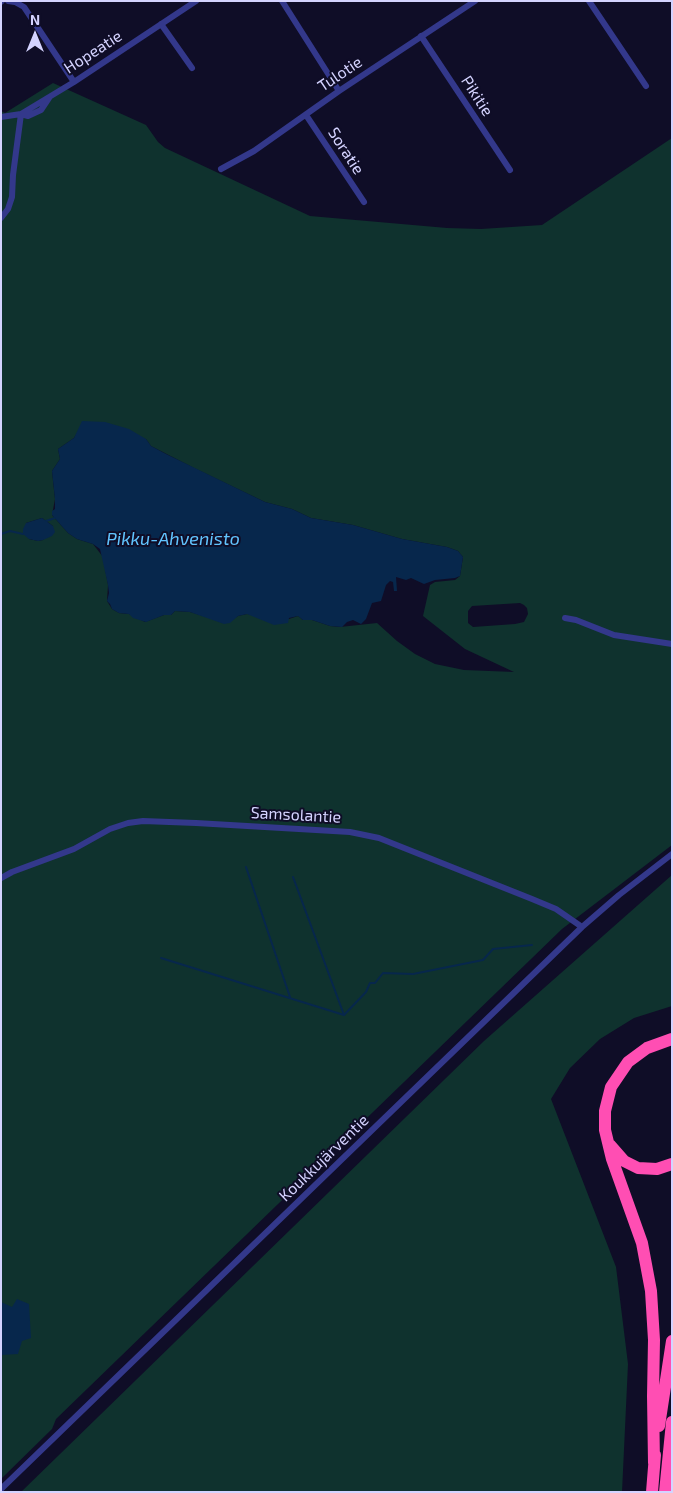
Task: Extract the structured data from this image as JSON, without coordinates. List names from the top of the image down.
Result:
{
  "streets": {
    "street": [
      "Hopeatie",
      "Tulotie",
      "Pikitie",
      "Soratie",
      "Samsolantie",
      "Koukkujärventie"
    ]
  },
  "crossings": [
    ["Tulotie", "Pikitie"],
    ["Tulotie", "Soratie"],
    ["Samsolantie", "Koukkujärventie"]
  ],
  "water": ["Pikku-Ahvenisto"],
  "north": "top"
}
